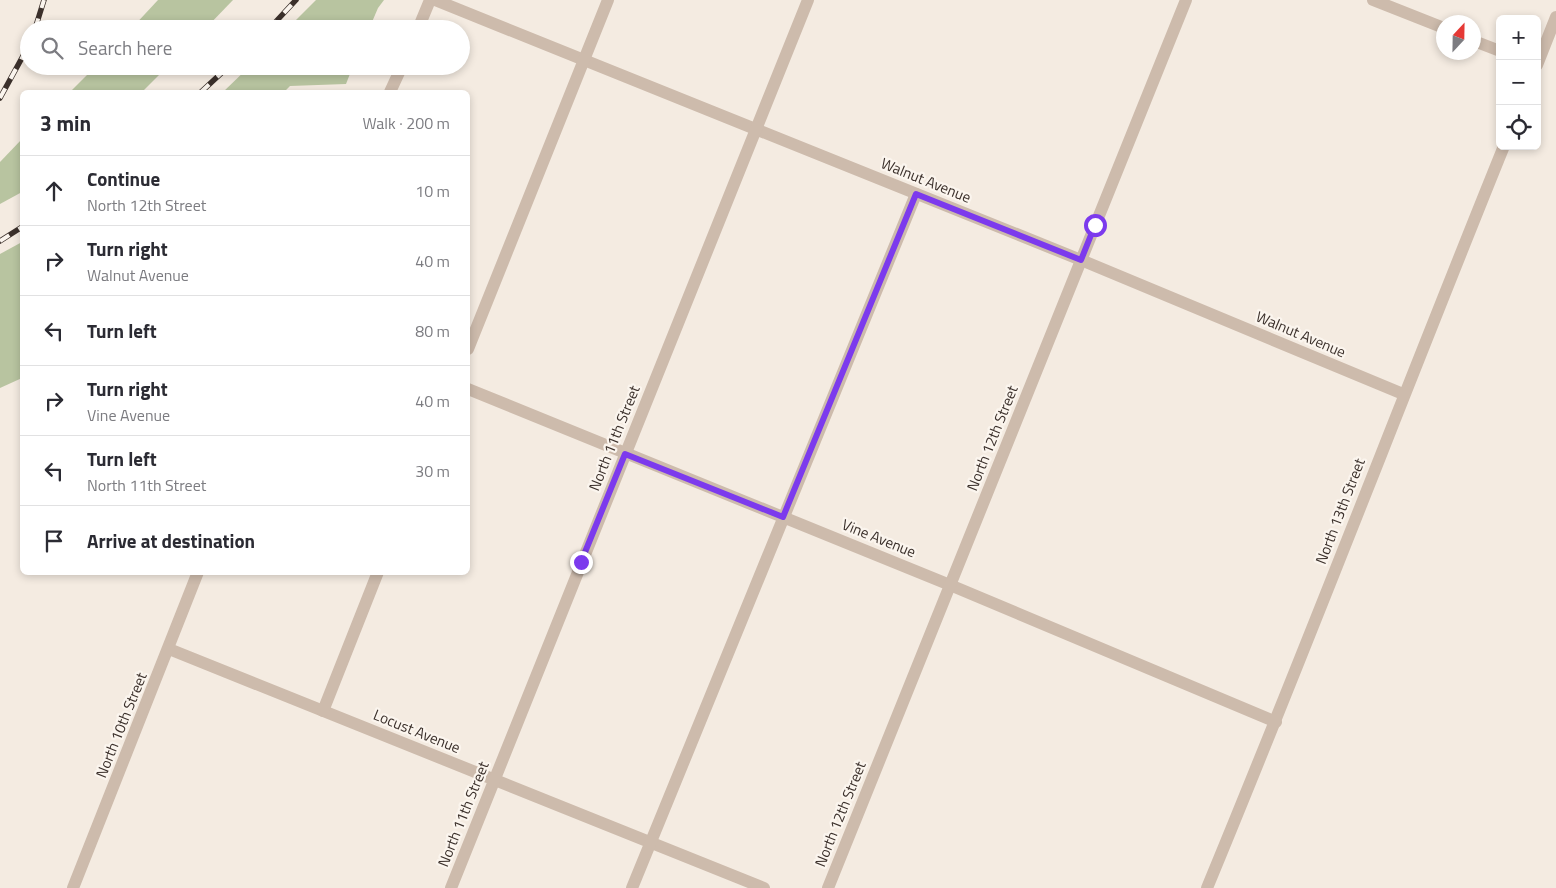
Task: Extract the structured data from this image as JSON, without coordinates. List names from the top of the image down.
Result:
{
  "streets": {
    "street": [
      "Walnut Avenue",
      "North 11th Street",
      "North 12th Street",
      "North 13th Street",
      "Vine Avenue",
      "North 10th Street",
      "Locust Avenue"
    ]
  },
  "crossings": [
    ["Walnut Avenue", "North 11th Street"],
    ["Walnut Avenue", "North 12th Street"],
    ["Walnut Avenue", "North 13th Street"],
    ["North 11th Street", "Vine Avenue"],
    ["North 11th Street", "Locust Avenue"],
    ["North 12th Street", "Vine Avenue"],
    ["North 13th Street", "Vine Avenue"],
    ["North 10th Street", "Locust Avenue"]
  ],
  "north": "top",
  "page": {
    "map_buttons": ["+", "−"],
    "search": "Search here",
    "heading": ["3 min", "Walk · 200 m"],
    "list": [
      ["Continue", "North 12th Street", "10 m"],
      ["Turn right", "Walnut Avenue", "40 m"],
      ["Turn left", "80 m"],
      ["Turn right", "Vine Avenue", "40 m"],
      ["Turn left", "North 11th Street", "30 m"],
      "Arrive at destination"
    ]
  }
}
